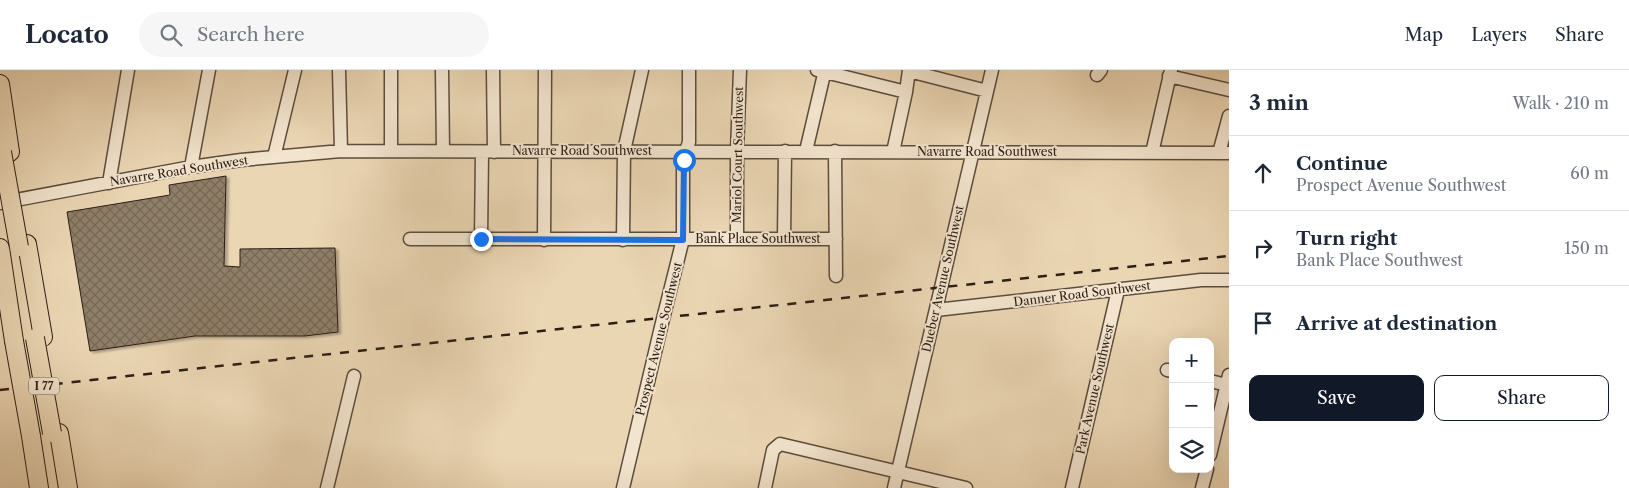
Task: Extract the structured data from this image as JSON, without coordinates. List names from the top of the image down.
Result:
{
  "streets": {
    "highway": ["I 77"],
    "street": [
      "Navarre Road Southwest",
      "Mariol Court Southwest",
      "Bank Place Southwest",
      "Dueber Avenue Southwest",
      "Danner Road Southwest",
      "Prospect Avenue Southwest",
      "Park Avenue Southwest"
    ]
  },
  "crossings": [
    ["Navarre Road Southwest", "Mariol Court Southwest"],
    ["Navarre Road Southwest", "Dueber Avenue Southwest"],
    ["Navarre Road Southwest", "Prospect Avenue Southwest"],
    ["Mariol Court Southwest", "Bank Place Southwest"],
    ["Bank Place Southwest", "Prospect Avenue Southwest"],
    ["Dueber Avenue Southwest", "Danner Road Southwest"],
    ["Danner Road Southwest", "Park Avenue Southwest"]
  ],
  "page": {
    "header": "Locato",
    "search": "Search here",
    "nav": ["Map", "Layers", "Share"],
    "heading": ["3 min", "Walk · 210 m"],
    "list": [
      ["Continue", "Prospect Avenue Southwest", "60 m"],
      ["Turn right", "Bank Place Southwest", "150 m"],
      "Arrive at destination"
    ],
    "map_buttons": ["+", "−"],
    "buttons": ["Save", "Share"]
  }
}
